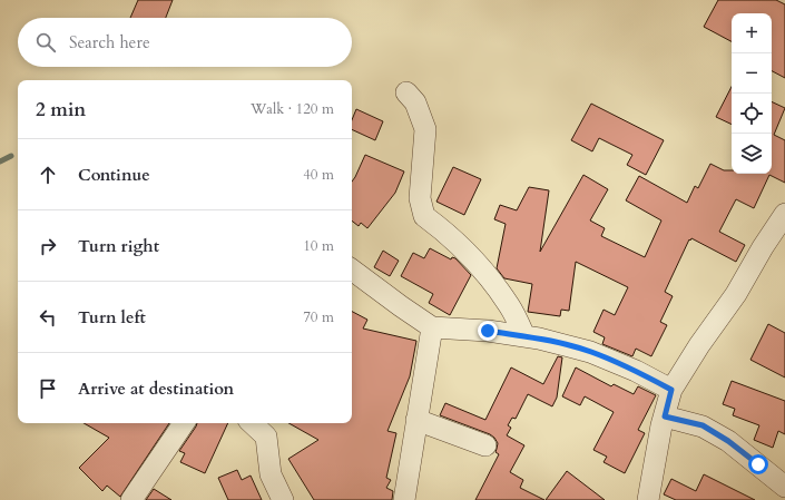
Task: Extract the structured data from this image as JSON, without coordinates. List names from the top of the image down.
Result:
{
  "page": {
    "map_buttons": ["+", "−"],
    "search": "Search here",
    "heading": ["2 min", "Walk · 120 m"],
    "list": [
      ["Continue", "40 m"],
      ["Turn right", "10 m"],
      ["Turn left", "70 m"],
      "Arrive at destination"
    ]
  }
}
